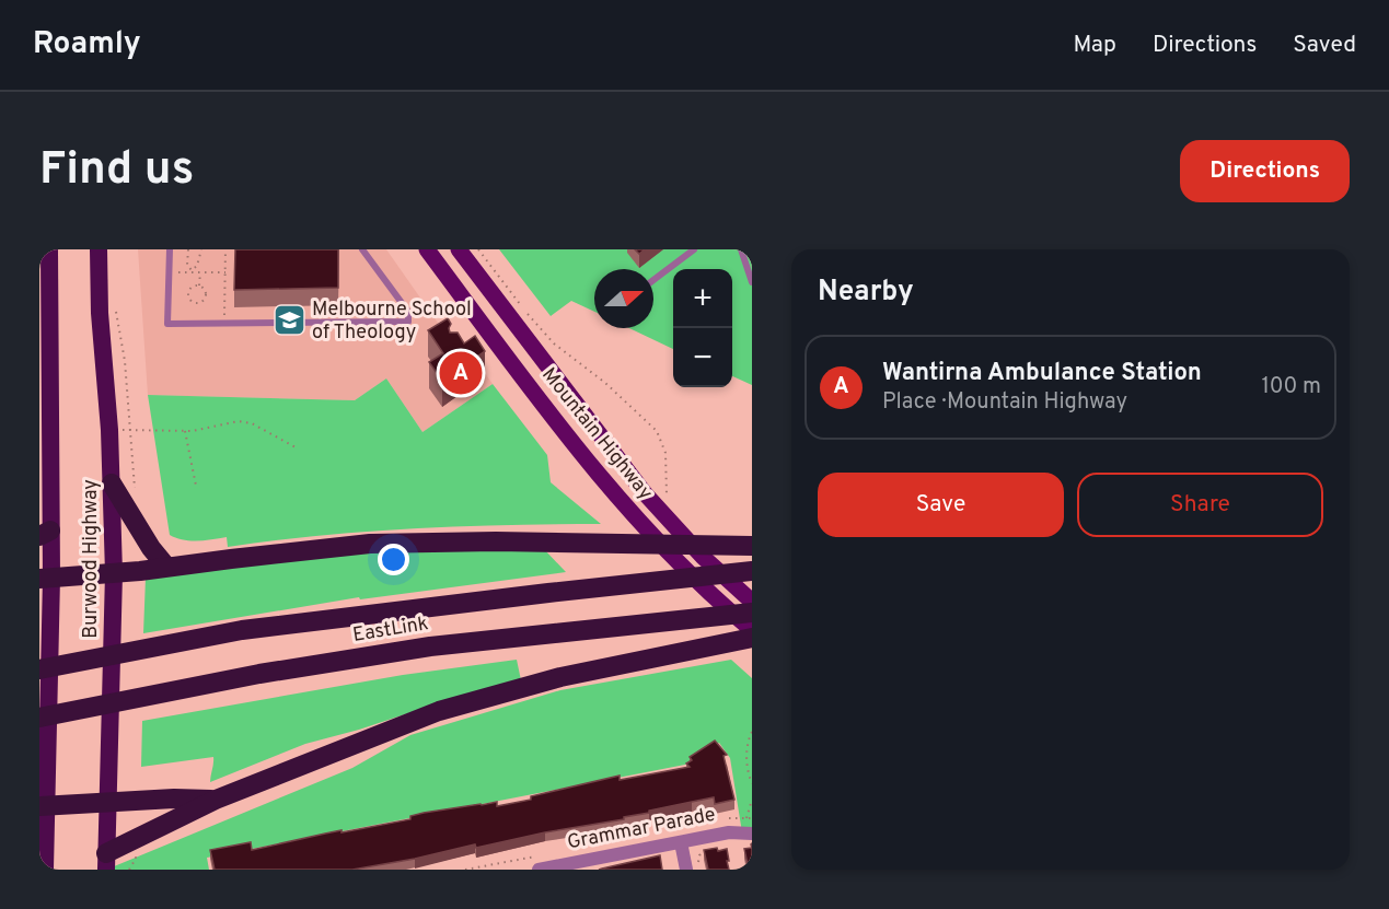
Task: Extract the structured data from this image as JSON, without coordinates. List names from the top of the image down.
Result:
{
  "streets": {
    "highway": ["Burwood Highway", "EastLink"],
    "main road": ["Mountain Highway"],
    "street": ["Grammar Parade"]
  },
  "places": {
    "school or university": ["Melbourne School of Theology"]
  },
  "north": "right",
  "page": {
    "header": "Roamly",
    "nav": ["Map", "Directions", "Saved"],
    "buttons": [
      "Directions",
      ["Save", "Share"]
    ],
    "title": "Find us",
    "heading": "Nearby",
    "map_buttons": ["+", "−"],
    "list": [
      {
        "mark": "A",
        "name": "Wantirna Ambulance Station",
        "note": "Place · Mountain Highway",
        "value": "100 m"
      }
    ],
    "pins": "A"
  }
}
